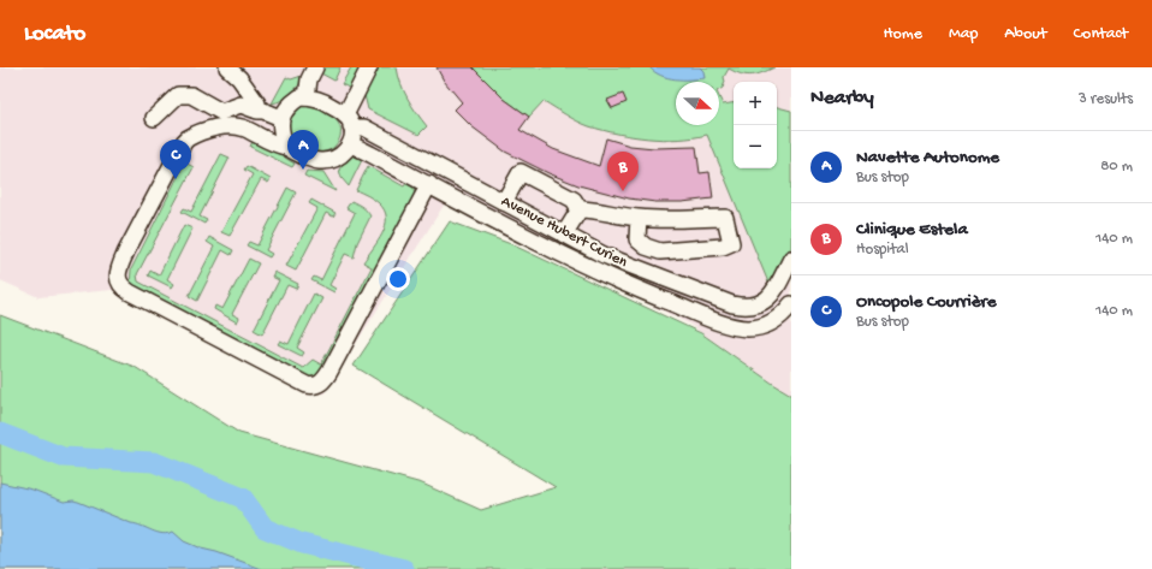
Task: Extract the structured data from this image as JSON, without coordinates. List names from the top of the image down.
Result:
{
  "streets": {
    "street": ["Avenue Hubert Curien"]
  },
  "north": "right",
  "page": {
    "header": "Locato",
    "nav": [
      "Home",
      "Map",
      "About",
      "Contact"
    ],
    "heading": ["Nearby", "3 results"],
    "map_buttons": ["+", "−"],
    "pins": ["A", "C", "B"],
    "list": [
      {
        "mark": "A",
        "name": "Navette Autonome",
        "note": "Bus stop",
        "value": "80 m"
      },
      {
        "mark": "B",
        "name": "Clinique Estela",
        "note": "Hospital",
        "value": "140 m"
      },
      {
        "mark": "C",
        "name": "Oncopole Courrière",
        "note": "Bus stop",
        "value": "140 m"
      }
    ]
  }
}
